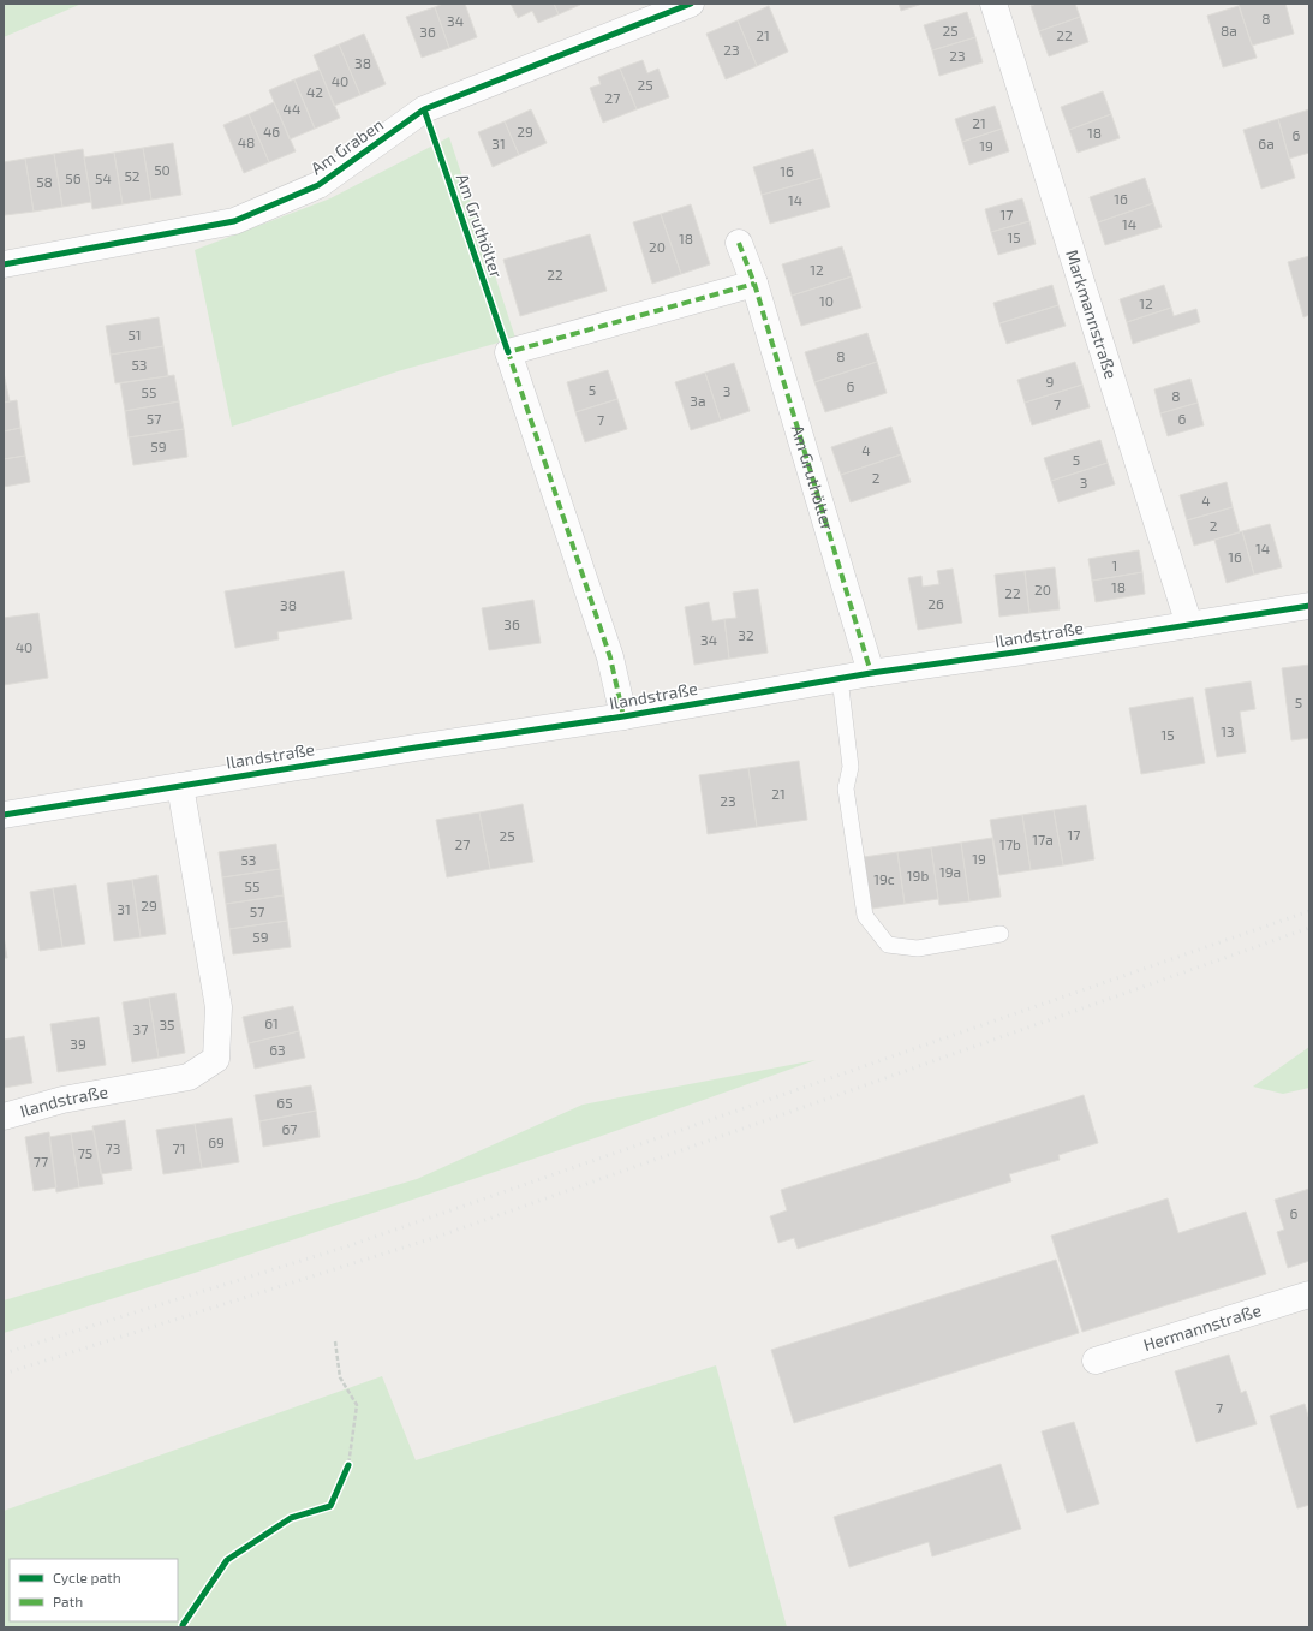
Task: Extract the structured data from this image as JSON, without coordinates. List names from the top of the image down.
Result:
{
  "streets": {
    "street": [
      "Am Graben",
      "Am Gruthölter",
      "Markmannstraße",
      "Ilandstraße",
      "Hermannstraße"
    ]
  },
  "crossings": [
    ["Am Gruthölter", "Ilandstraße"],
    ["Markmannstraße", "Ilandstraße"]
  ],
  "house_numbers": [
    "8",
    "34",
    "25",
    "8a",
    "36",
    "21",
    "22",
    "23",
    "23",
    "38",
    "40",
    "25",
    "42",
    "27",
    "44",
    "21",
    "46",
    "29",
    "18",
    "6",
    "48",
    "31",
    "6a",
    "19",
    "50",
    "16",
    "52",
    "56",
    "54",
    "58",
    "16",
    "14",
    "17",
    "14",
    "15",
    "18",
    "20",
    "12",
    "22",
    "10",
    "12",
    "51",
    "8",
    "53",
    "9",
    "6",
    "5",
    "3",
    "55",
    "8",
    "3a",
    "7",
    "57",
    "6",
    "7",
    "59",
    "4",
    "5",
    "2",
    "3",
    "4",
    "2",
    "14",
    "16",
    "1",
    "18",
    "20",
    "22",
    "26",
    "38",
    "36",
    "32",
    "34",
    "40",
    "5",
    "13",
    "15",
    "21",
    "23",
    "17",
    "25",
    "17a",
    "27",
    "17b",
    "19",
    "53",
    "19a",
    "19b",
    "19c",
    "55",
    "29",
    "31",
    "57",
    "59",
    "61",
    "35",
    "37",
    "39",
    "63",
    "65",
    "67",
    "69",
    "73",
    "71",
    "75",
    "77",
    "6",
    "7"
  ],
  "legend": ["Cycle path", "Path"]
}
